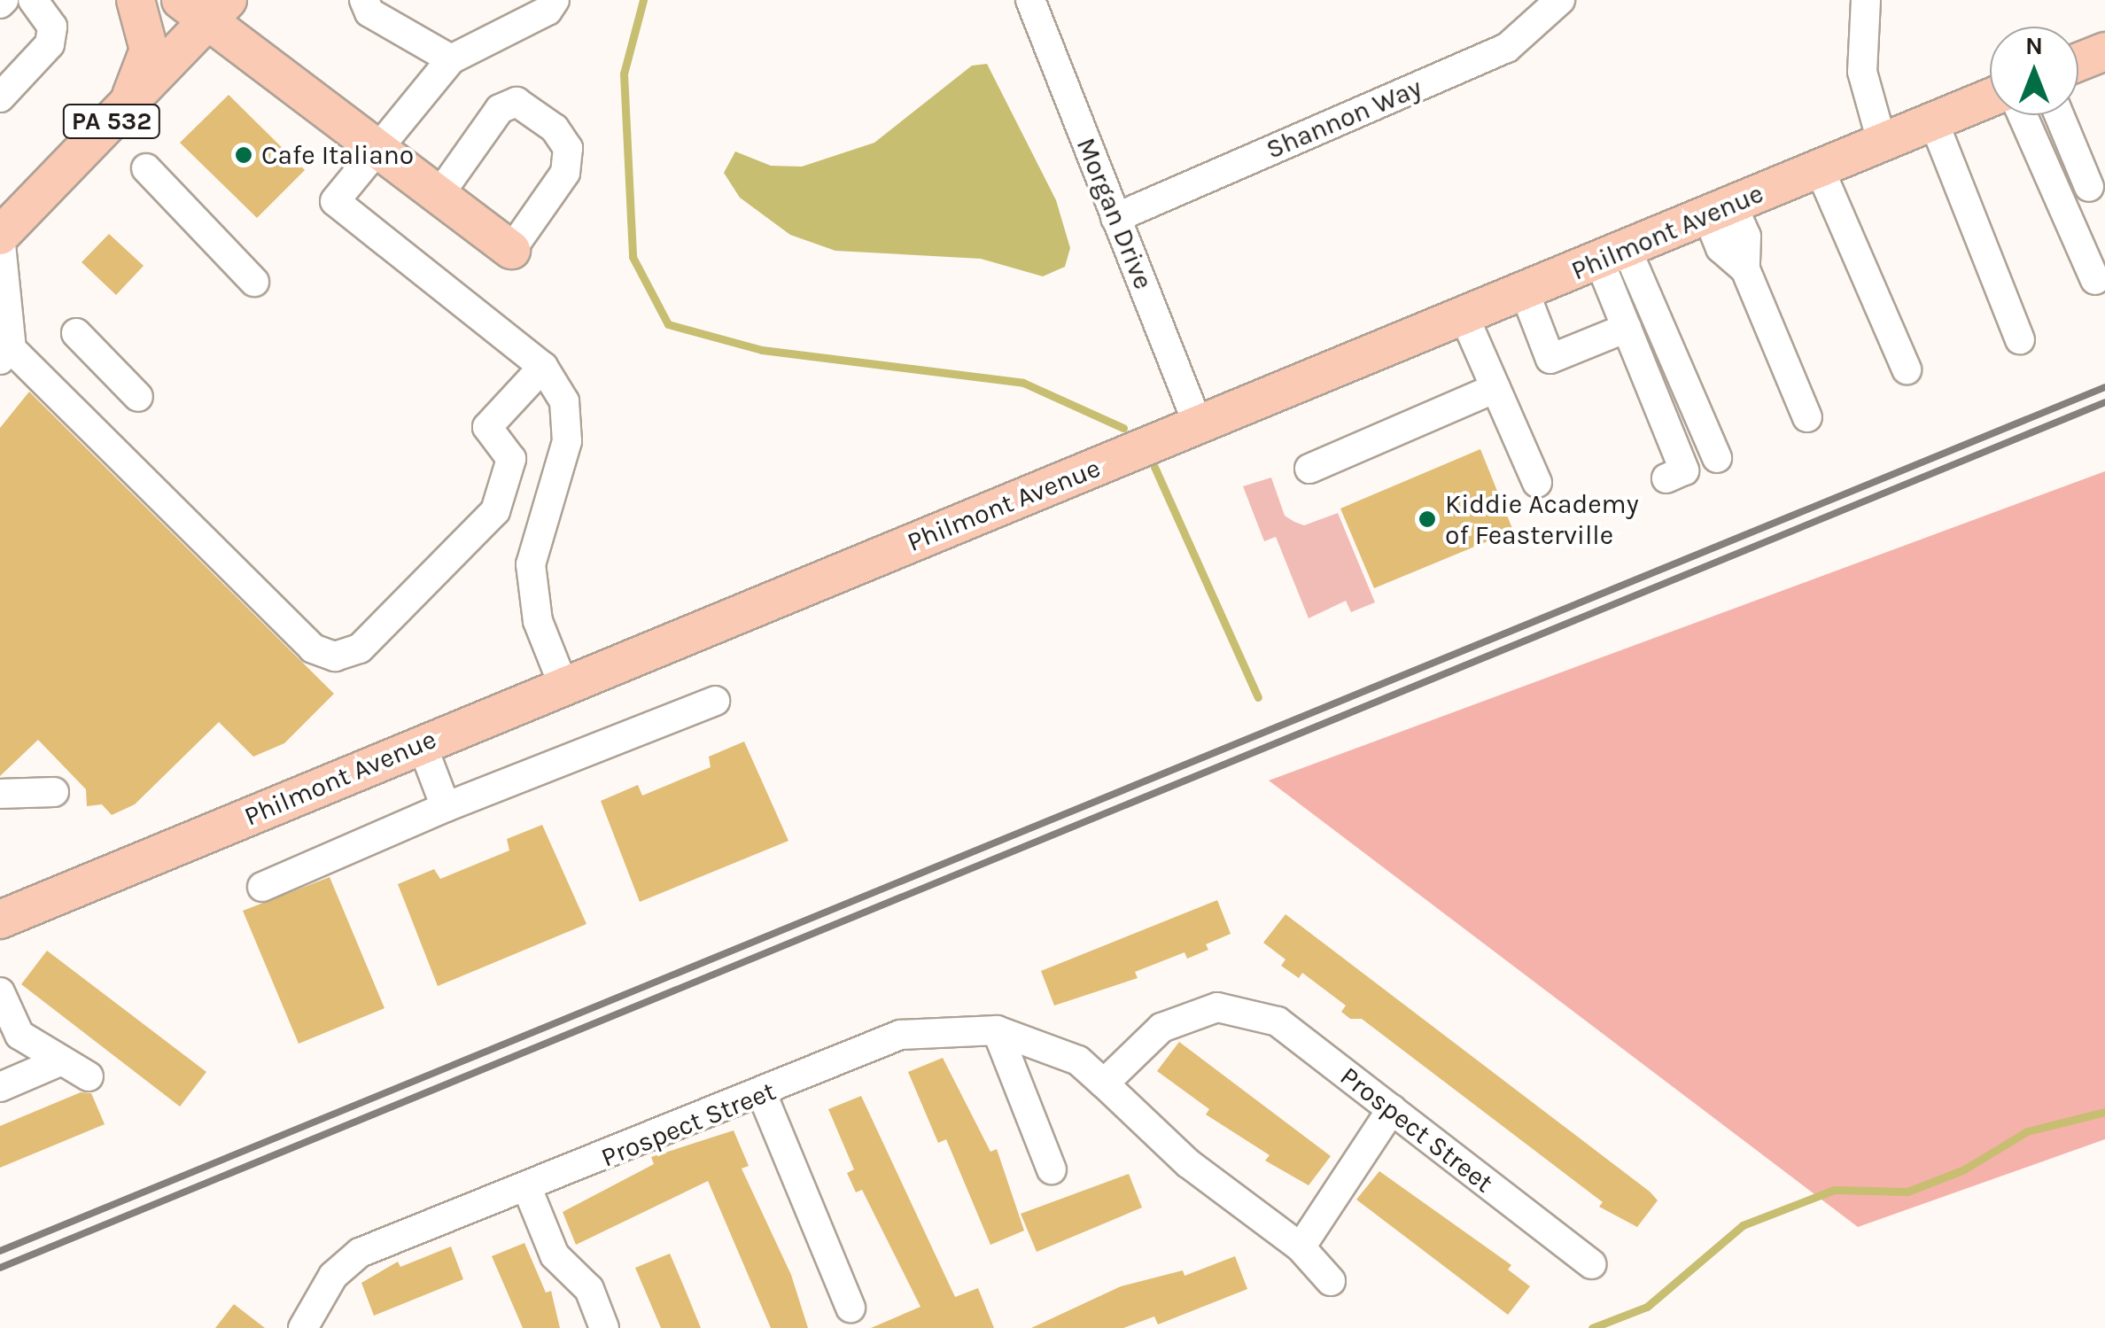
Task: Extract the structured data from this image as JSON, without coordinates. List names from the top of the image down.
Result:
{
  "streets": {
    "main road": ["PA 532", "Philmont Avenue"],
    "street": ["Shannon Way", "Morgan Drive", "Prospect Street"]
  },
  "crossings": [
    ["Shannon Way", "Morgan Drive"],
    ["Morgan Drive", "Philmont Avenue"]
  ],
  "places": ["Cafe Italiano", "Kiddie Academy of Feasterville"],
  "north": "top"
}
